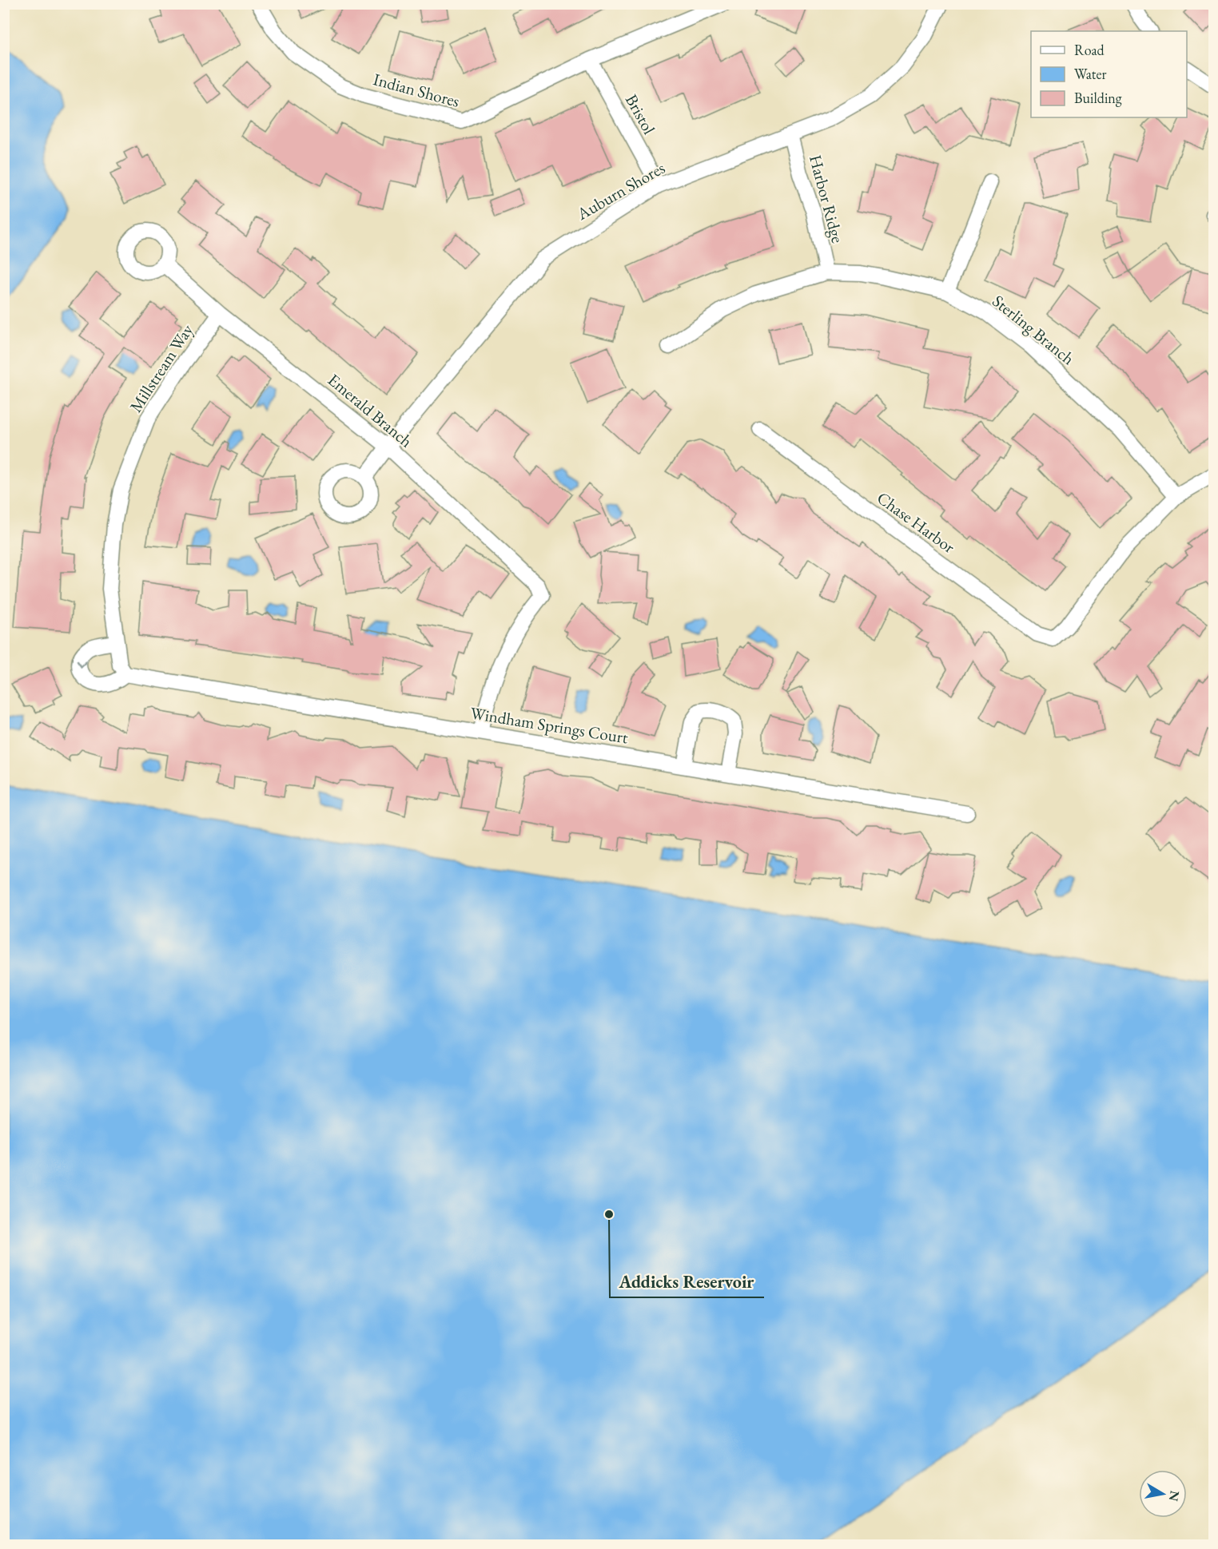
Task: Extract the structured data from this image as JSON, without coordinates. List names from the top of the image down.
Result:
{
  "streets": {
    "street": [
      "Indian Shores",
      "Bristol",
      "Auburn Shores",
      "Harbor Ridge",
      "Sterling Branch",
      "Millstream Way",
      "Emerald Branch",
      "Chase Harbor",
      "Windham Springs Court"
    ]
  },
  "crossings": [
    ["Indian Shores", "Bristol"],
    ["Bristol", "Auburn Shores"],
    ["Auburn Shores", "Harbor Ridge"],
    ["Auburn Shores", "Emerald Branch"],
    ["Harbor Ridge", "Sterling Branch"],
    ["Sterling Branch", "Chase Harbor"],
    ["Millstream Way", "Emerald Branch"],
    ["Millstream Way", "Windham Springs Court"],
    ["Emerald Branch", "Windham Springs Court"]
  ],
  "places": ["Addicks Reservoir"],
  "legend": ["Road", "Water", "Building"],
  "north": "right"
}
